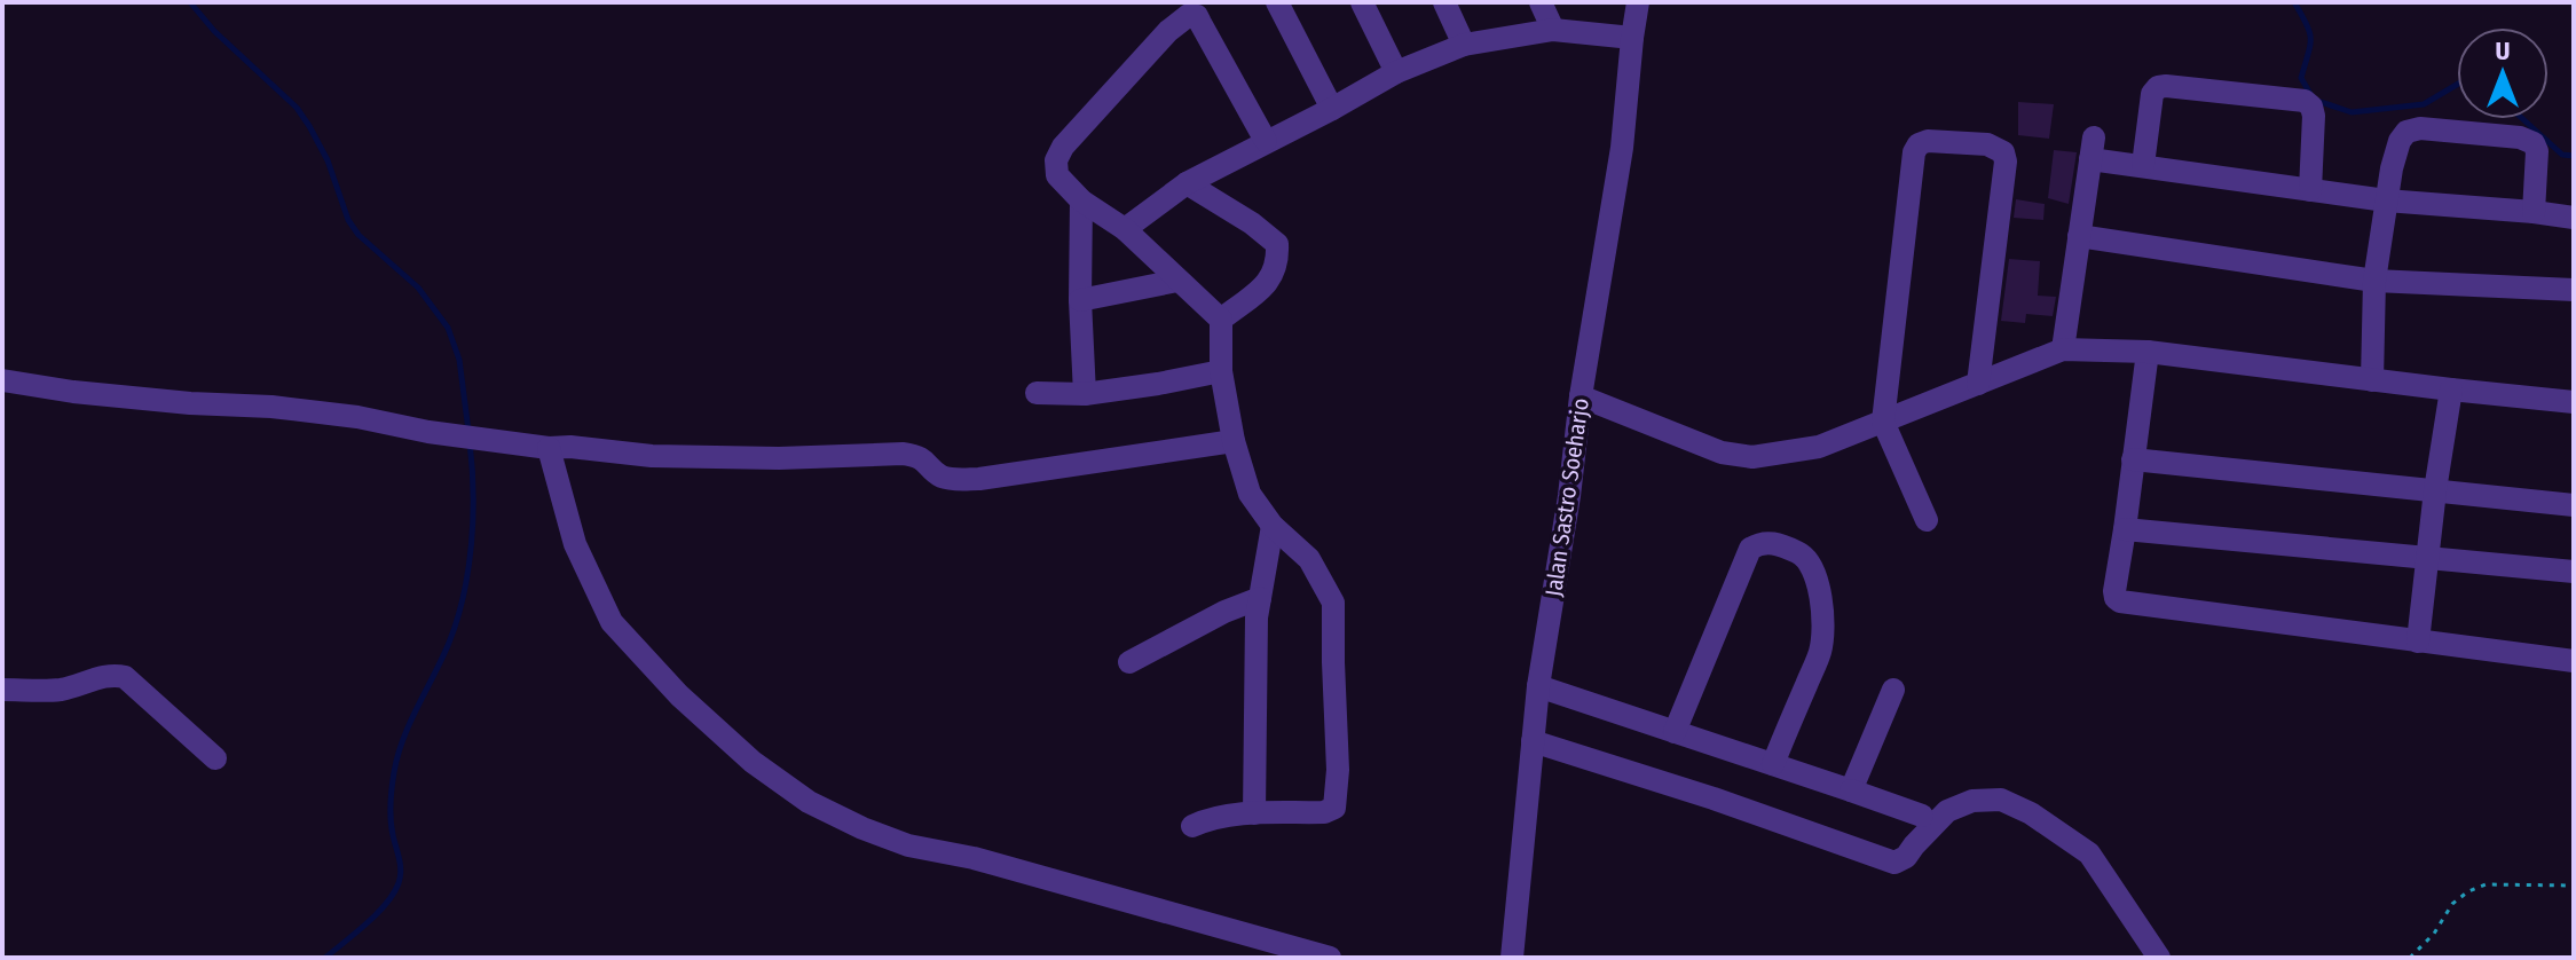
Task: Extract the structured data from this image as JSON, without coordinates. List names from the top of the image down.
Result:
{
  "streets": {
    "street": ["Jalan Sastro Soeharjo"]
  },
  "north": "top"
}
